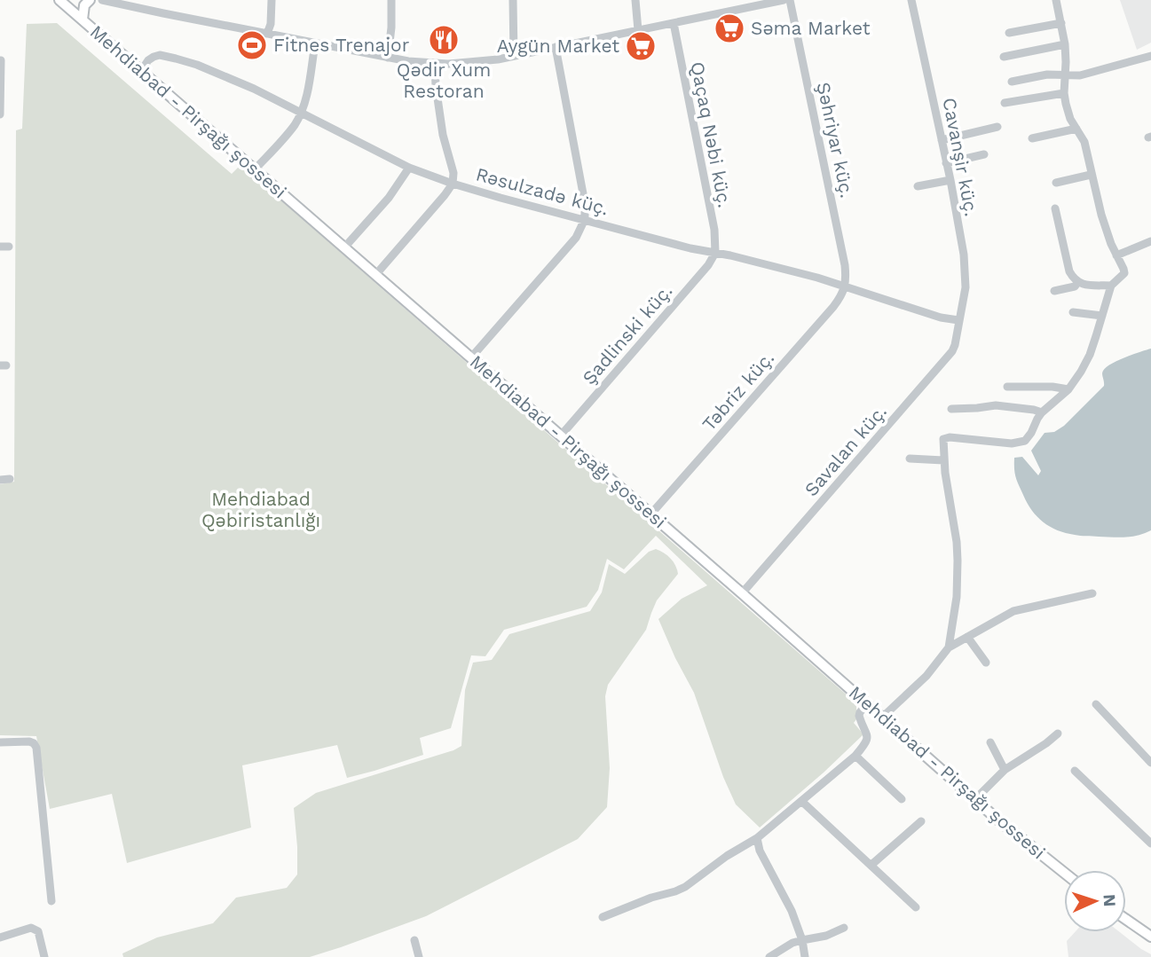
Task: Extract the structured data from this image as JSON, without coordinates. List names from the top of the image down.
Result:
{
  "streets": {
    "main road": ["Mehdiabad - Pirşağı şossesi"],
    "street": [
      "Qaçaq Nəbi küç.",
      "Şəhriyar küç.",
      "Cavanşir küç.",
      "Rəsulzadə küç.",
      "Şadlinski küç.",
      "Təbriz küç.",
      "Savalan küç."
    ]
  },
  "crossings": [
    ["Mehdiabad - Pirşağı şossesi", "Rəsulzadə küç."],
    ["Mehdiabad - Pirşağı şossesi", "Şadlinski küç."],
    ["Mehdiabad - Pirşağı şossesi", "Təbriz küç."],
    ["Mehdiabad - Pirşağı şossesi", "Savalan küç."],
    ["Qaçaq Nəbi küç.", "Rəsulzadə küç."],
    ["Qaçaq Nəbi küç.", "Şadlinski küç."],
    ["Şəhriyar küç.", "Rəsulzadə küç."],
    ["Şəhriyar küç.", "Təbriz küç."],
    ["Cavanşir küç.", "Rəsulzadə küç."],
    ["Cavanşir küç.", "Savalan küç."],
    ["Rəsulzadə küç.", "Şadlinski küç."],
    ["Rəsulzadə küç.", "Təbriz küç."],
    ["Rəsulzadə küç.", "Savalan küç."]
  ],
  "parks": ["Mehdiabad Qəbiristanlığı"],
  "places": {
    "supermarket": ["Səma Market", "Aygün Market"],
    "restaurant": ["Qədir Xum Restoran"],
    "sports": ["Fitnes Trenajor"]
  },
  "north": "right"
}
